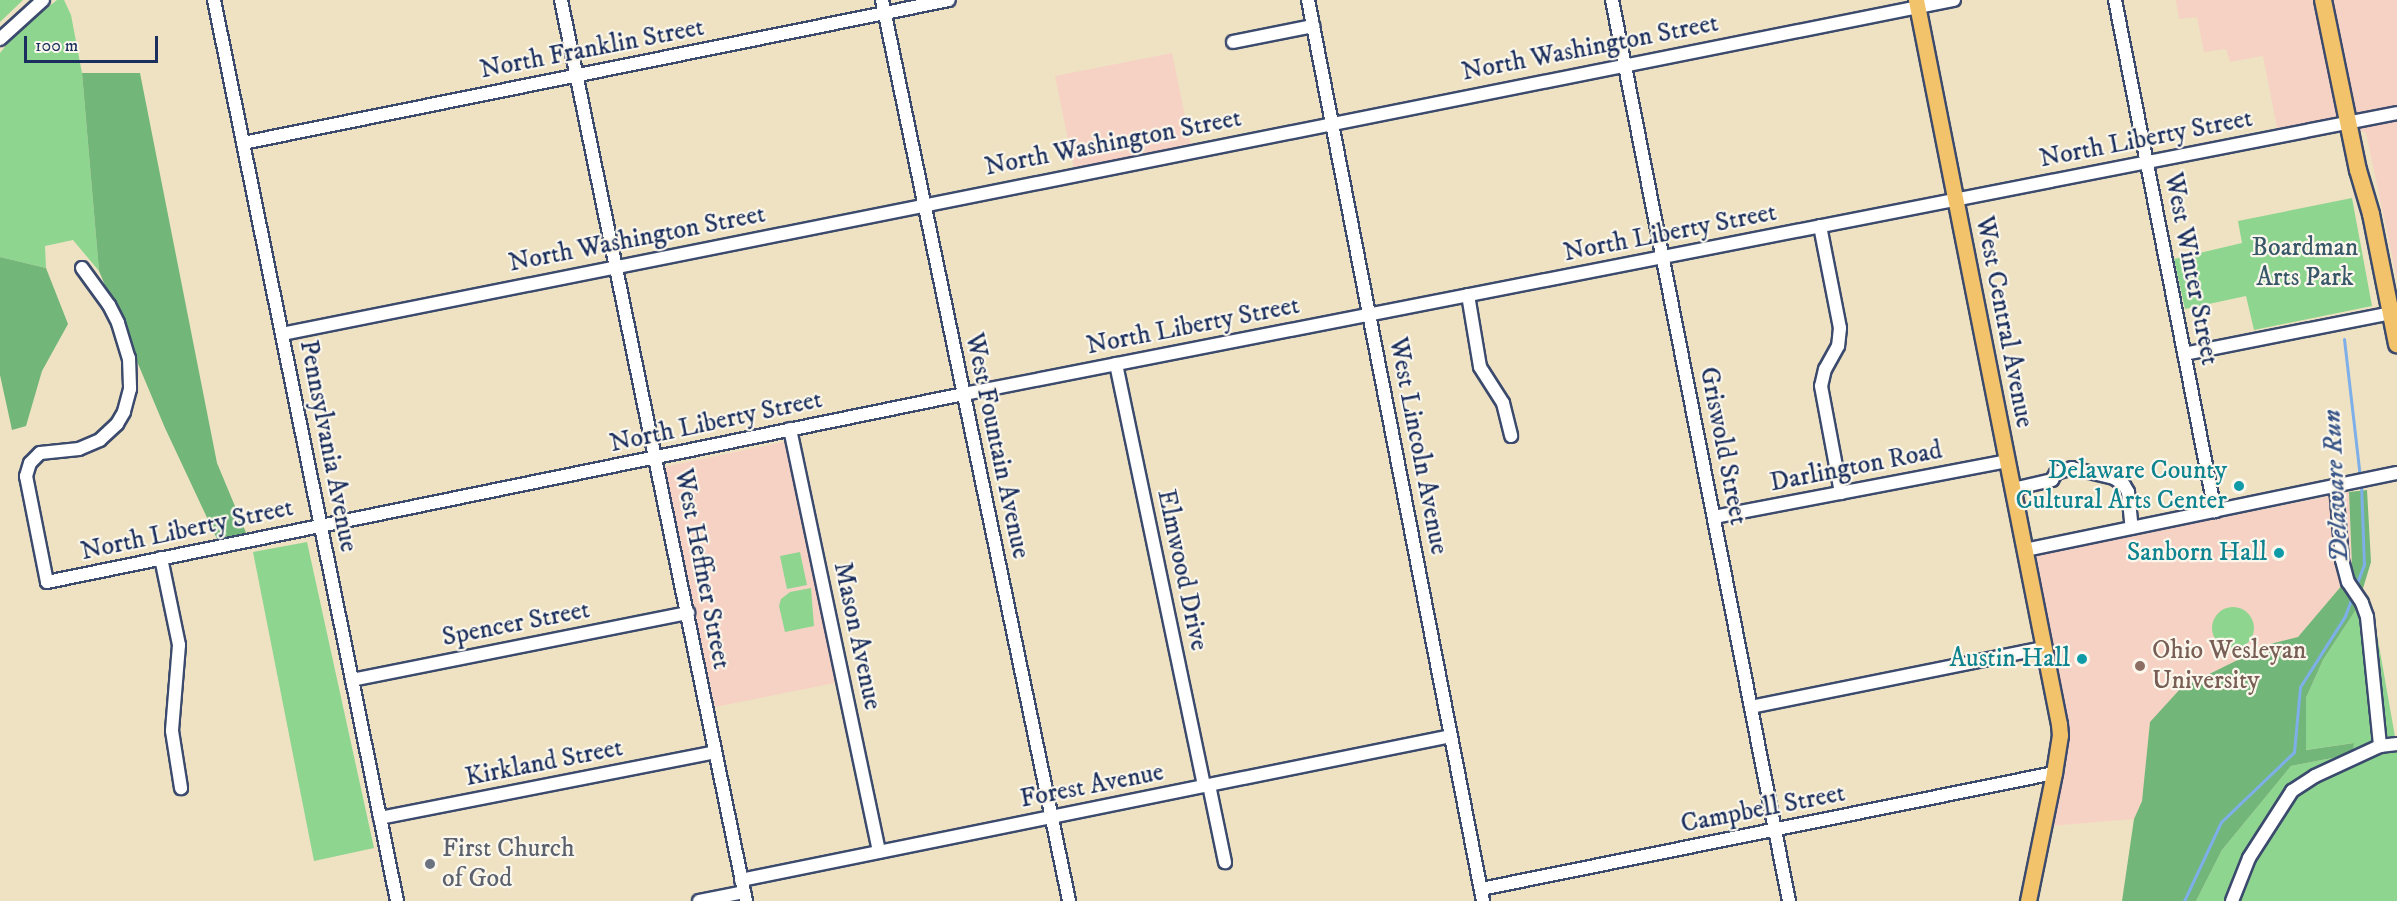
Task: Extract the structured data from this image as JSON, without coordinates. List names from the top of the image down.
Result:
{
  "streets": {
    "main road": ["West Central Avenue"],
    "street": [
      "North Washington Street",
      "North Franklin Street",
      "North Liberty Street",
      "West Winter Street",
      "Pennsylvania Avenue",
      "West Fountain Avenue",
      "West Lincoln Avenue",
      "Griswold Street",
      "Darlington Road",
      "West Heffner Street",
      "Elmwood Drive",
      "Spencer Street",
      "Mason Avenue",
      "Kirkland Street",
      "Forest Avenue",
      "Campbell Street"
    ]
  },
  "crossings": [
    ["North Washington Street", "West Central Avenue"],
    ["North Washington Street", "Pennsylvania Avenue"],
    ["North Washington Street", "West Fountain Avenue"],
    ["North Washington Street", "West Lincoln Avenue"],
    ["North Washington Street", "Griswold Street"],
    ["North Washington Street", "West Heffner Street"],
    ["North Franklin Street", "Pennsylvania Avenue"],
    ["North Franklin Street", "West Fountain Avenue"],
    ["North Franklin Street", "West Heffner Street"],
    ["North Liberty Street", "West Winter Street"],
    ["North Liberty Street", "West Central Avenue"],
    ["North Liberty Street", "Pennsylvania Avenue"],
    ["North Liberty Street", "West Fountain Avenue"],
    ["North Liberty Street", "West Lincoln Avenue"],
    ["North Liberty Street", "Griswold Street"],
    ["North Liberty Street", "West Heffner Street"],
    ["North Liberty Street", "Elmwood Drive"],
    ["North Liberty Street", "Mason Avenue"],
    ["West Central Avenue", "Darlington Road"],
    ["West Central Avenue", "Campbell Street"],
    ["Pennsylvania Avenue", "Spencer Street"],
    ["Pennsylvania Avenue", "Kirkland Street"],
    ["West Fountain Avenue", "Forest Avenue"],
    ["West Lincoln Avenue", "Forest Avenue"],
    ["West Lincoln Avenue", "Campbell Street"],
    ["Griswold Street", "Darlington Road"],
    ["Griswold Street", "Campbell Street"],
    ["West Heffner Street", "Spencer Street"],
    ["West Heffner Street", "Kirkland Street"],
    ["West Heffner Street", "Forest Avenue"],
    ["Elmwood Drive", "Forest Avenue"],
    ["Mason Avenue", "Forest Avenue"]
  ],
  "water": ["Delaware Run"],
  "parks": ["Boardman Arts Park"],
  "places": [
    "Delaware County Cultural Arts Center",
    "Sanborn Hall",
    "Austin Hall",
    "Ohio Wesleyan University",
    "First Church of God"
  ],
  "scale_bar": "100 m"
}
